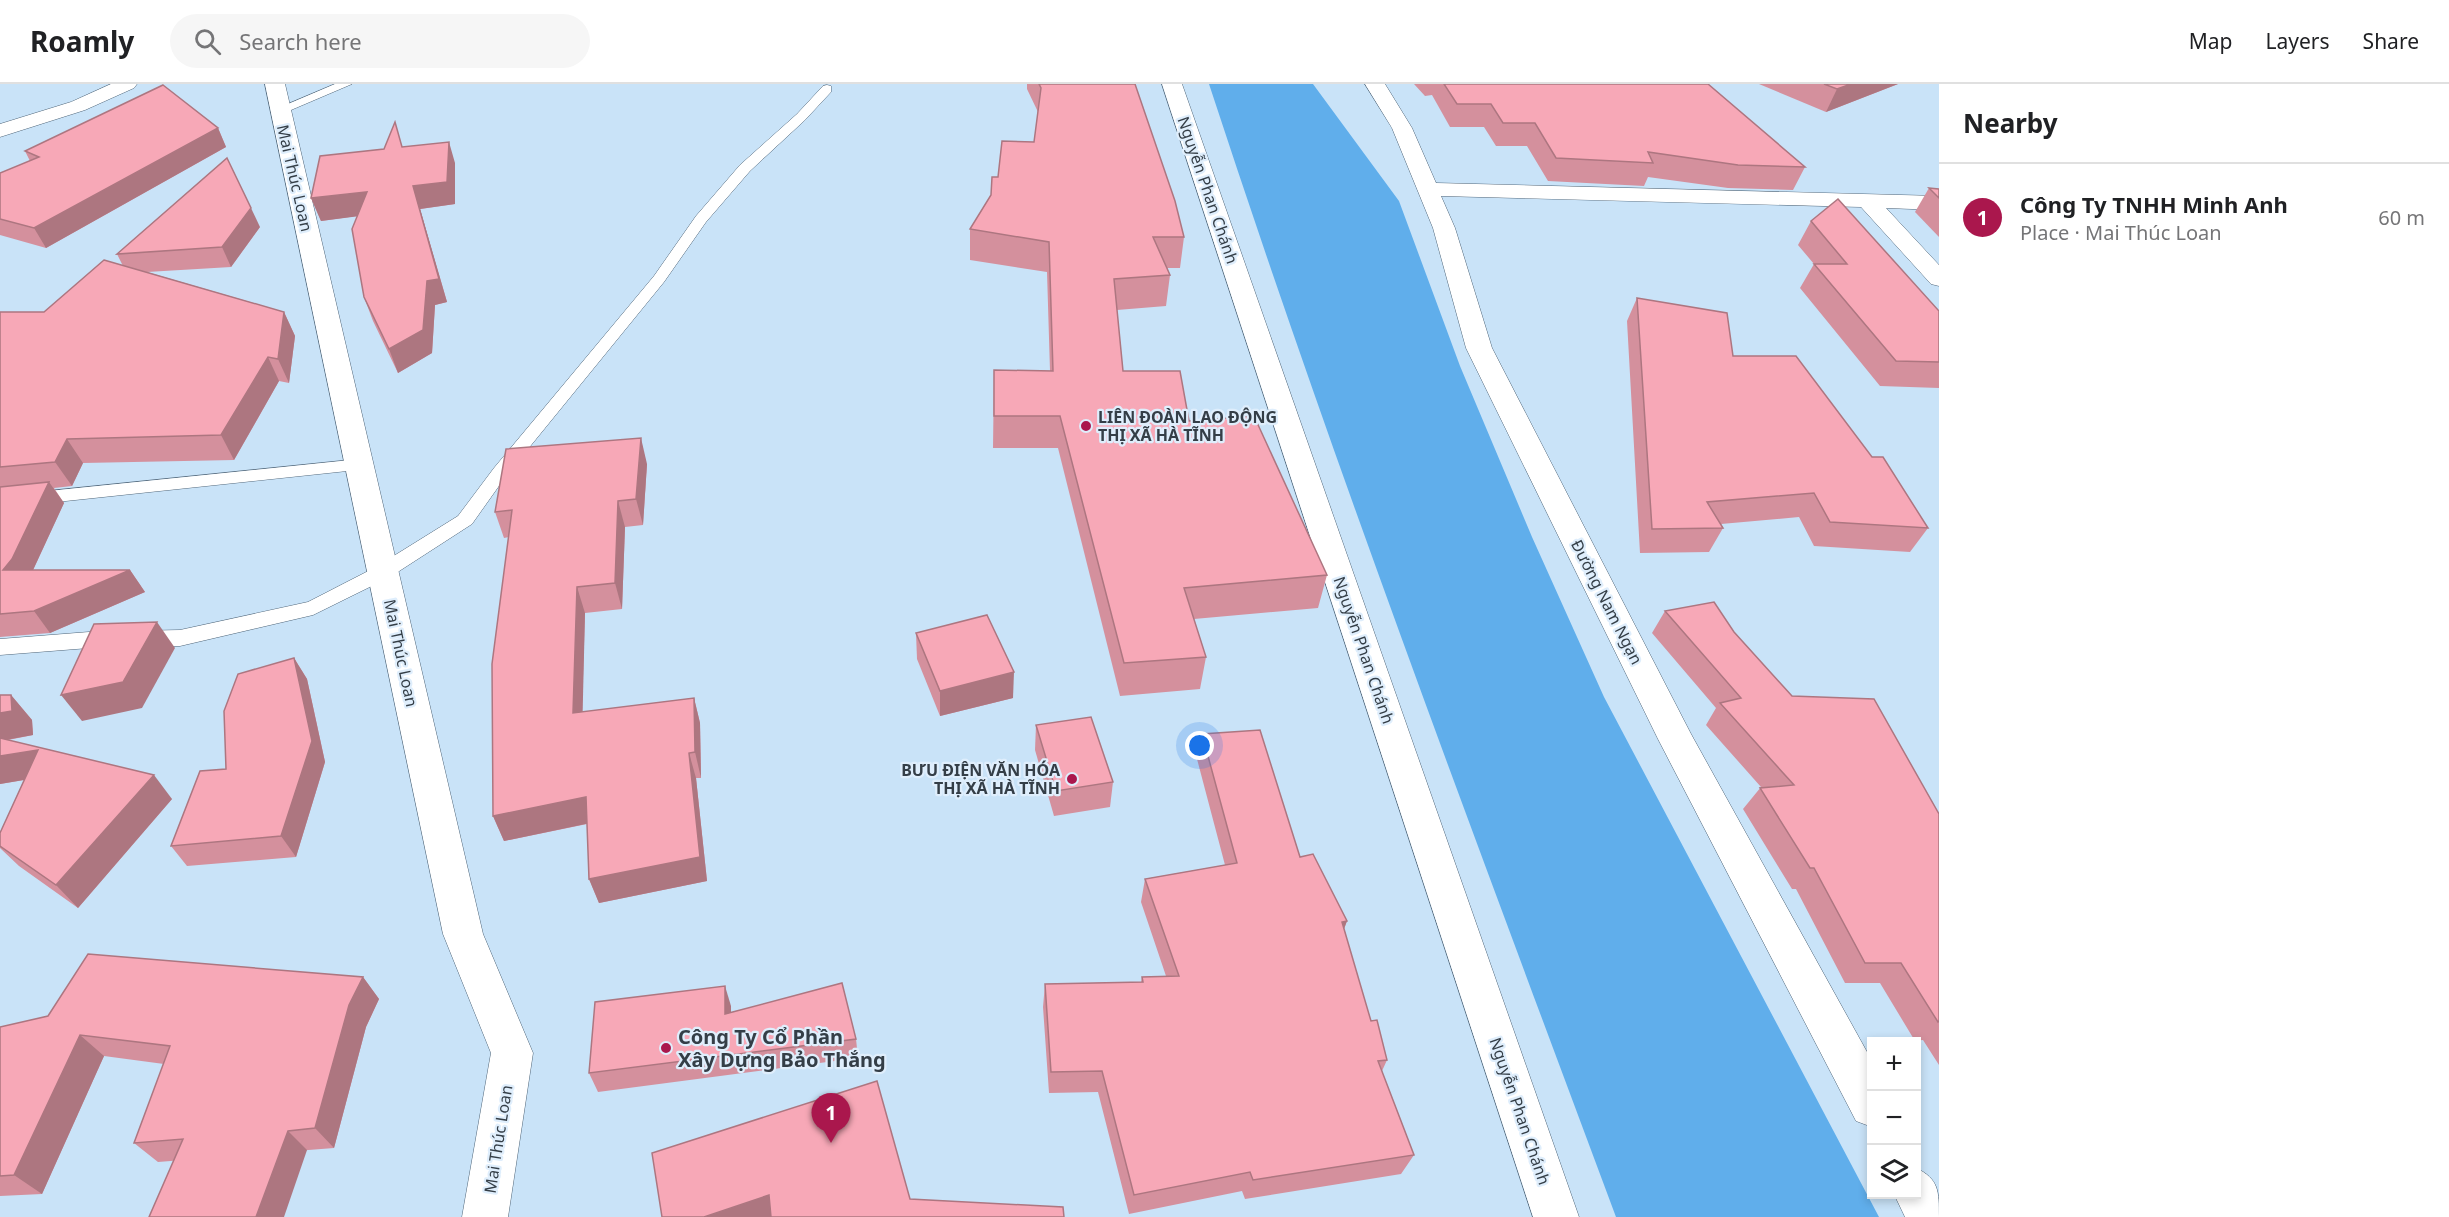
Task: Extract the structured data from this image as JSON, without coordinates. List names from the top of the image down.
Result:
{
  "streets": {
    "street": ["Mai Thúc Loan", "Nguyễn Phan Chánh", "Đường Nam Ngạn"]
  },
  "places": ["LIÊN ĐOÀN LAO ĐỘNG THỊ XÃ HÀ TĨNH", "BƯU ĐIỆN VĂN HÓA THỊ XÃ HÀ TĨNH", "Công Ty Cổ Phần Xây Dựng Bảo Thắng"],
  "page": {
    "header": "Roamly",
    "search": "Search here",
    "nav": ["Map", "Layers", "Share"],
    "heading": "Nearby",
    "list": [
      {
        "mark": "1",
        "name": "Công Ty TNHH Minh Anh",
        "note": "Place · Mai Thúc Loan",
        "value": "60 m"
      }
    ],
    "map_buttons": ["+", "−"],
    "pins": "1"
  }
}
